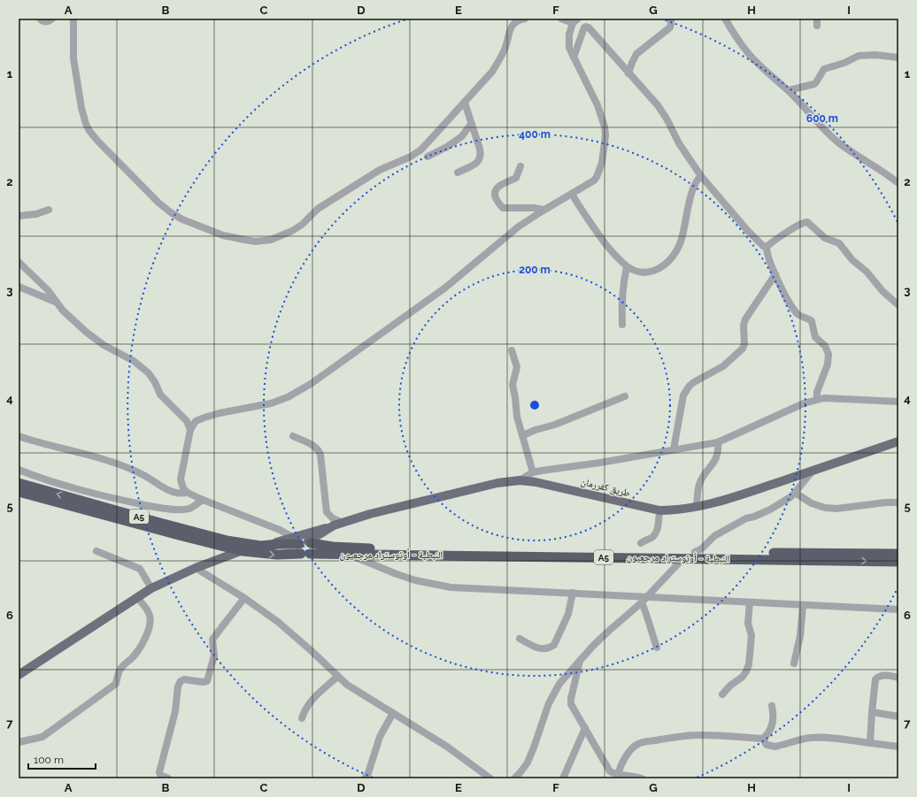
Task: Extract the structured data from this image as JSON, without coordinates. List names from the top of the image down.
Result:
{
  "streets": {
    "highway": ["A5", "النبطية - أوتوستراد مرجعيون"],
    "main road": ["طريق كفررمان"]
  },
  "crossings": [
    ["طريق كفررمان", "النبطية - أوتوستراد مرجعيون"]
  ],
  "scale_bar": "100 m",
  "grid": {
    "columns": [
      "A",
      "B",
      "C",
      "D",
      "E",
      "F",
      "G",
      "H",
      "I"
    ],
    "rows": [
      "1",
      "2",
      "3",
      "4",
      "5",
      "6",
      "7"
    ]
  },
  "rings": ["600 m", "400 m", "200 m"]
}
